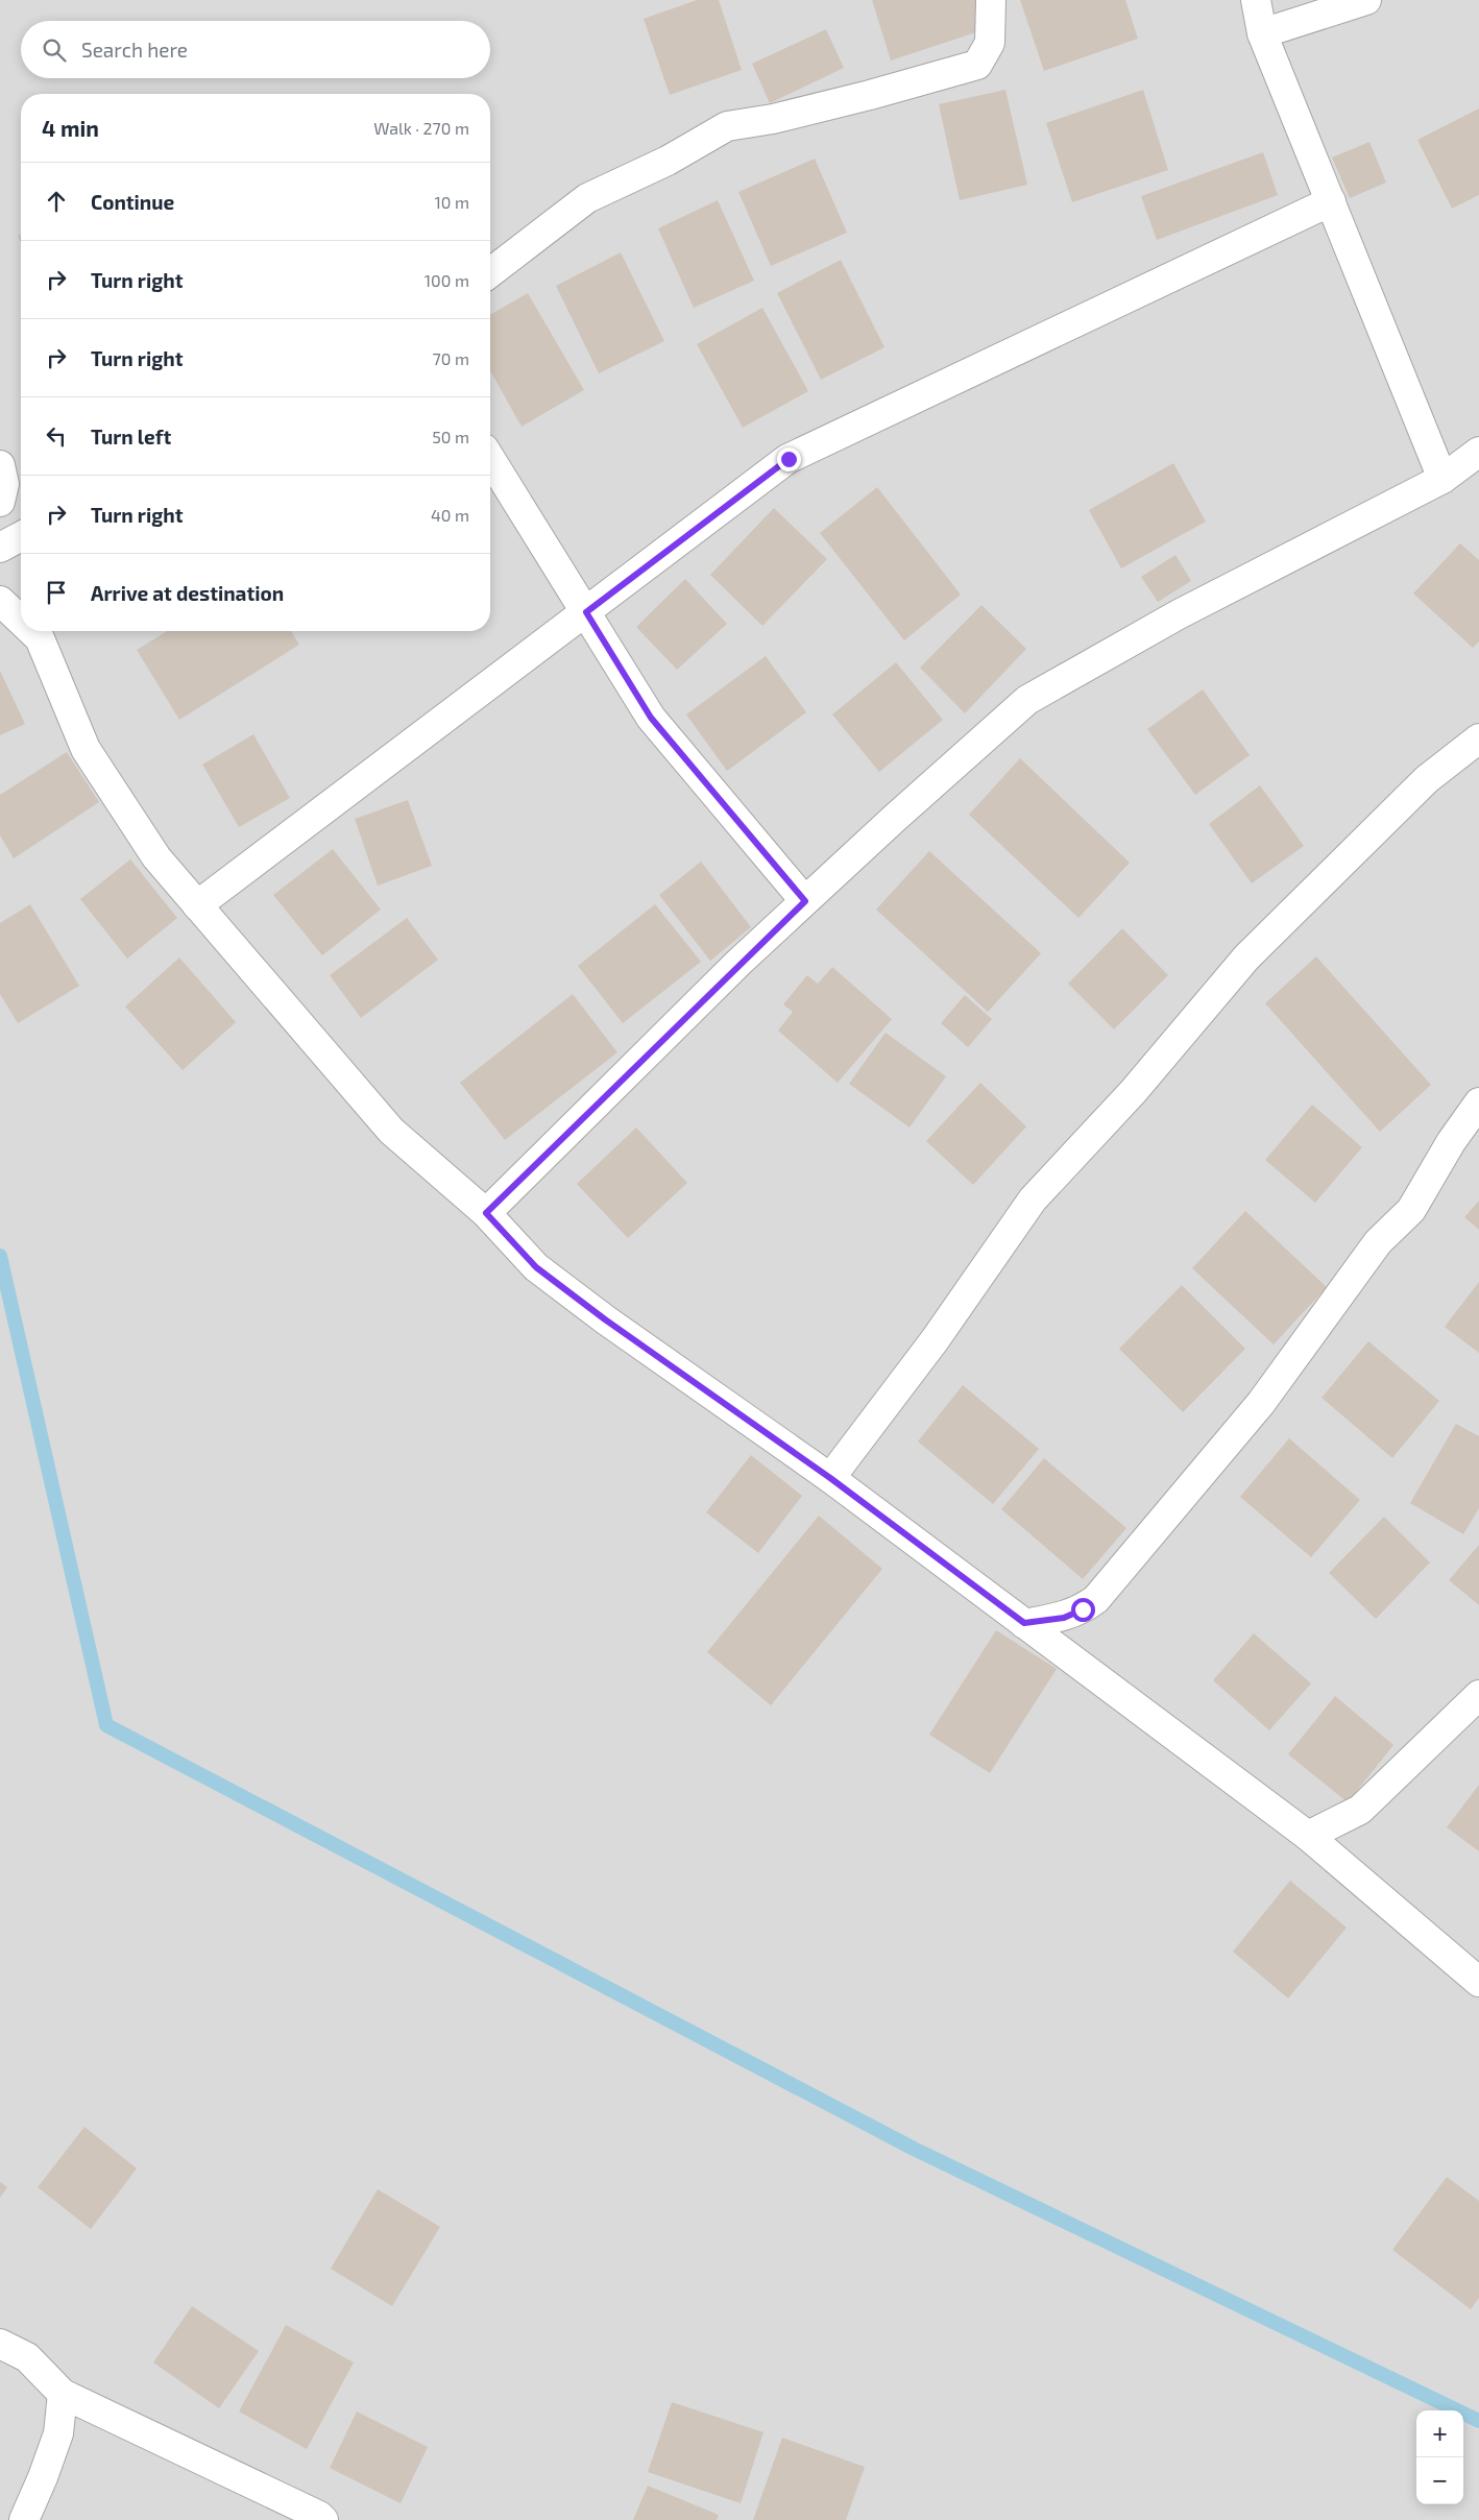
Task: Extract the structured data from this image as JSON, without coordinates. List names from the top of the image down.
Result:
{
  "page": {
    "search": "Search here",
    "heading": ["4 min", "Walk · 270 m"],
    "list": [
      ["Continue", "10 m"],
      ["Turn right", "100 m"],
      ["Turn right", "70 m"],
      ["Turn left", "50 m"],
      ["Turn right", "40 m"],
      "Arrive at destination"
    ],
    "map_buttons": ["+", "−"]
  }
}
